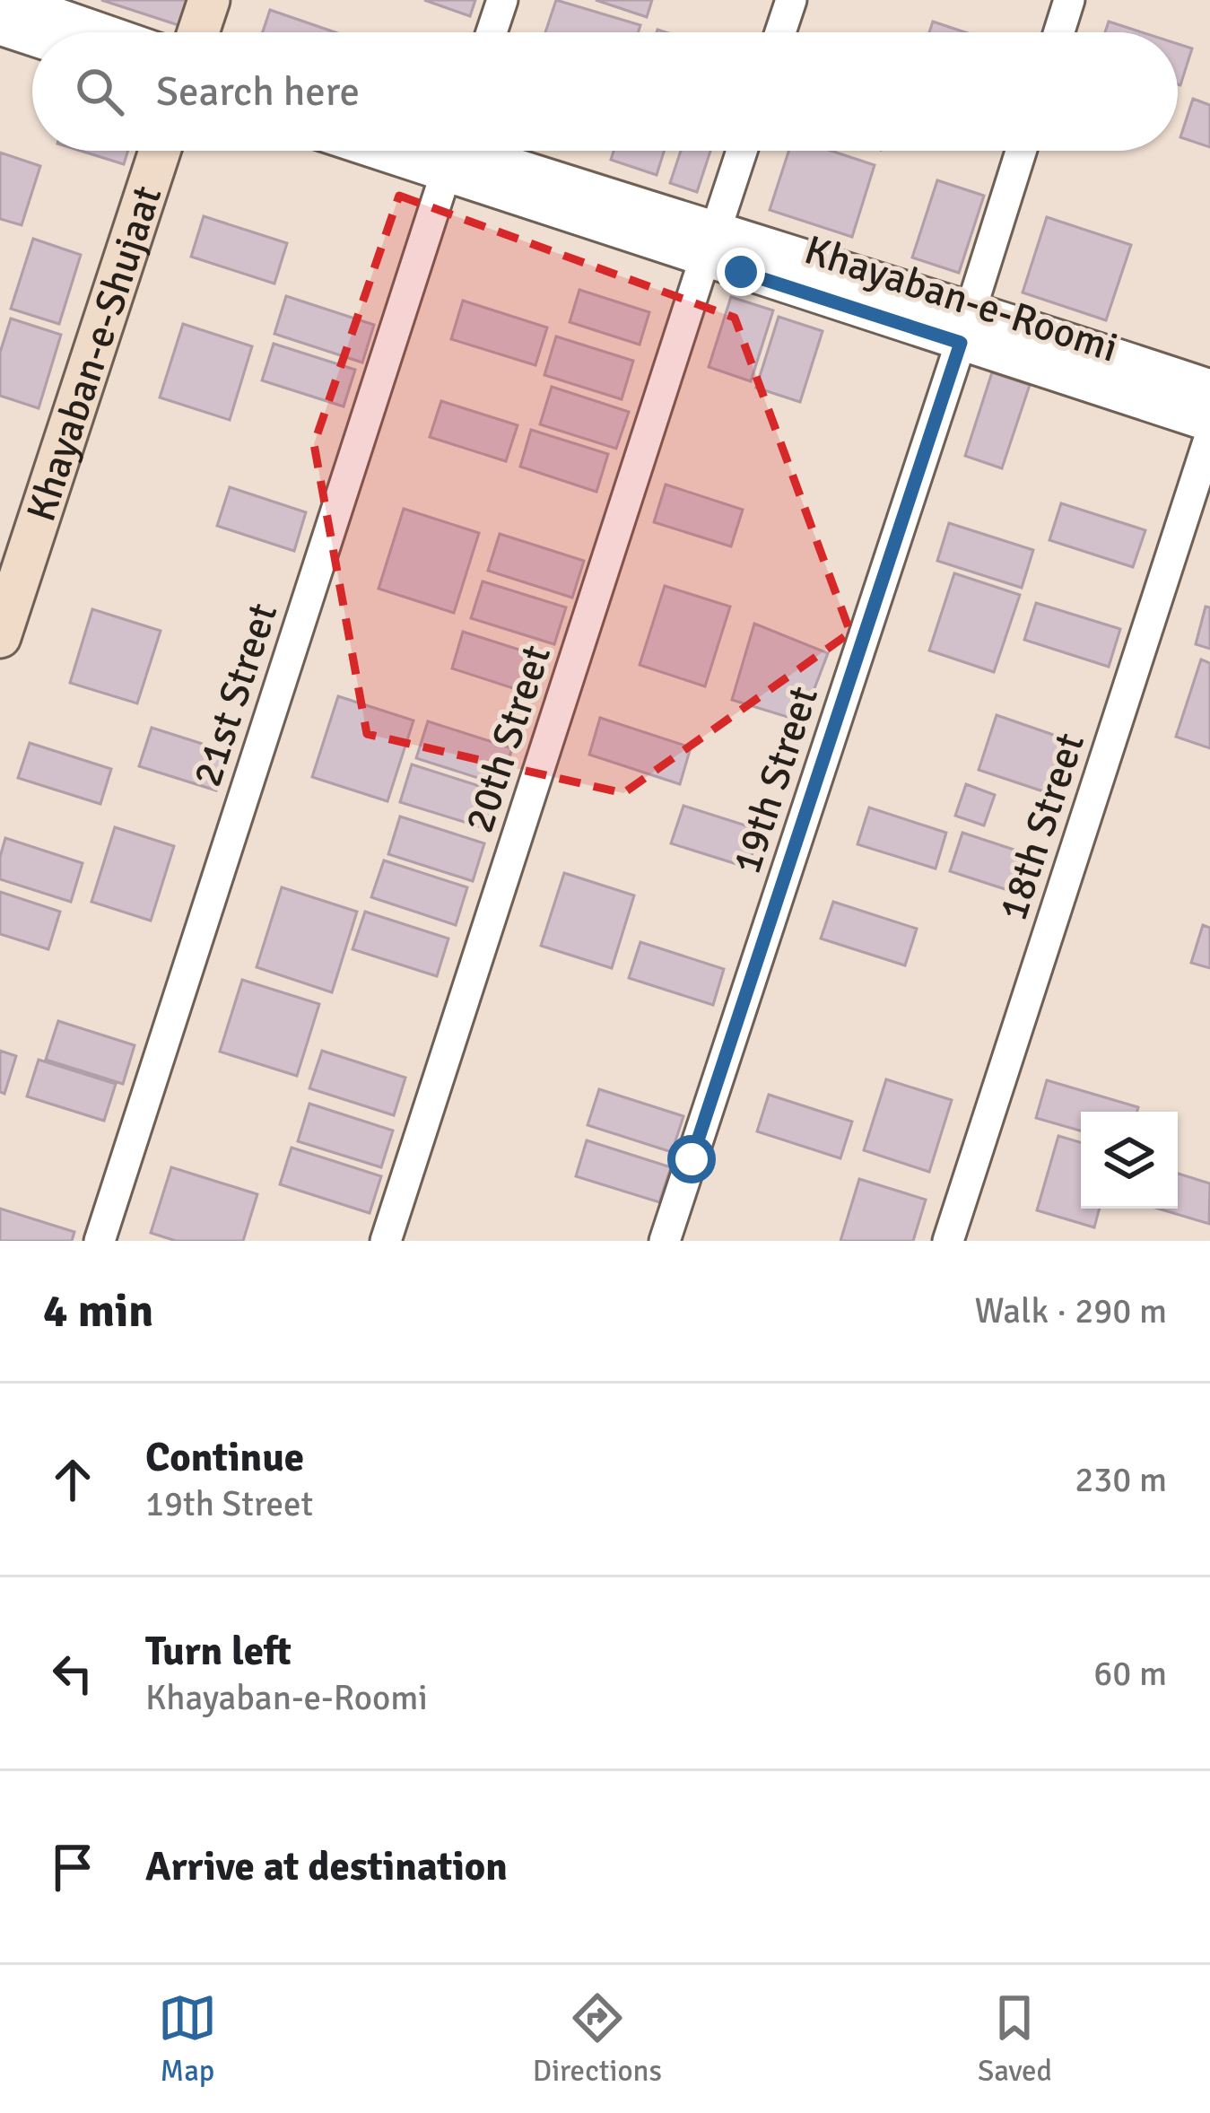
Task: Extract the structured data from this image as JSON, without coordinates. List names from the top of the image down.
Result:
{
  "streets": {
    "main road": ["Khayaban-e-Shujaat"],
    "street": [
      "Khayaban-e-Roomi",
      "21st Street",
      "20th Street",
      "19th Street",
      "18th Street"
    ]
  },
  "crossings": [
    ["Khayaban-e-Roomi", "21st Street"],
    ["Khayaban-e-Roomi", "20th Street"],
    ["Khayaban-e-Roomi", "19th Street"]
  ],
  "page": {
    "search": "Search here",
    "heading": ["4 min", "Walk · 290 m"],
    "list": [
      ["Continue", "19th Street", "230 m"],
      ["Turn left", "Khayaban-e-Roomi", "60 m"],
      "Arrive at destination"
    ],
    "nav": ["Map", "Directions", "Saved"]
  }
}
